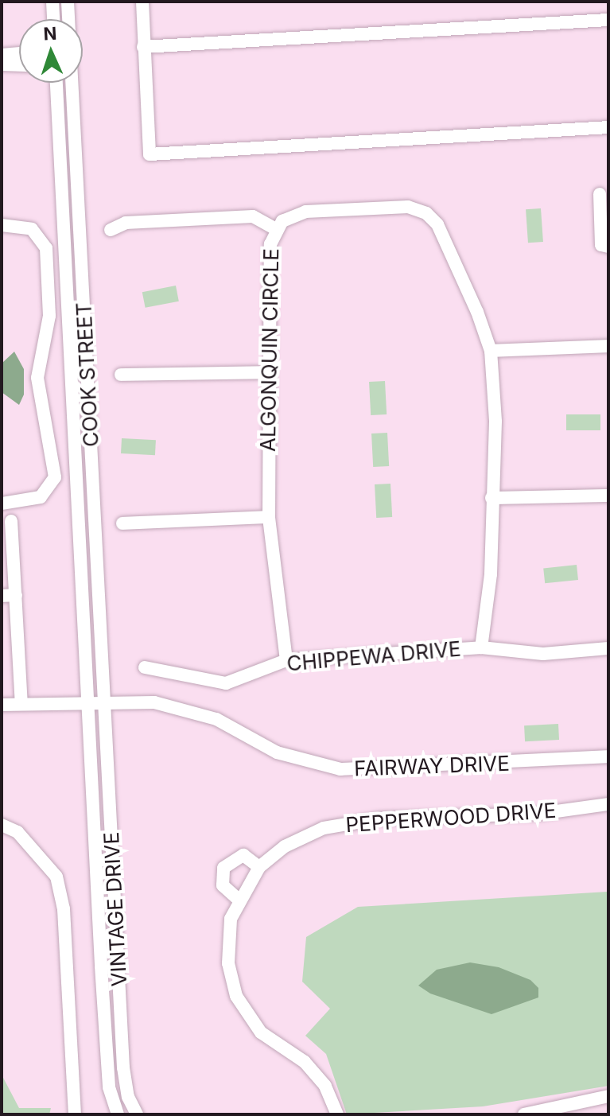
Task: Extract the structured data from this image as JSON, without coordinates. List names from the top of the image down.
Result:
{
  "streets": {
    "street": [
      "ALGONQUIN CIRCLE",
      "COOK STREET",
      "CHIPPEWA DRIVE",
      "FAIRWAY DRIVE",
      "PEPPERWOOD DRIVE",
      "VINTAGE DRIVE"
    ]
  },
  "crossings": [
    ["ALGONQUIN CIRCLE", "CHIPPEWA DRIVE"],
    ["COOK STREET", "FAIRWAY DRIVE"],
    ["COOK STREET", "VINTAGE DRIVE"],
    ["FAIRWAY DRIVE", "VINTAGE DRIVE"]
  ],
  "north": "top"
}
